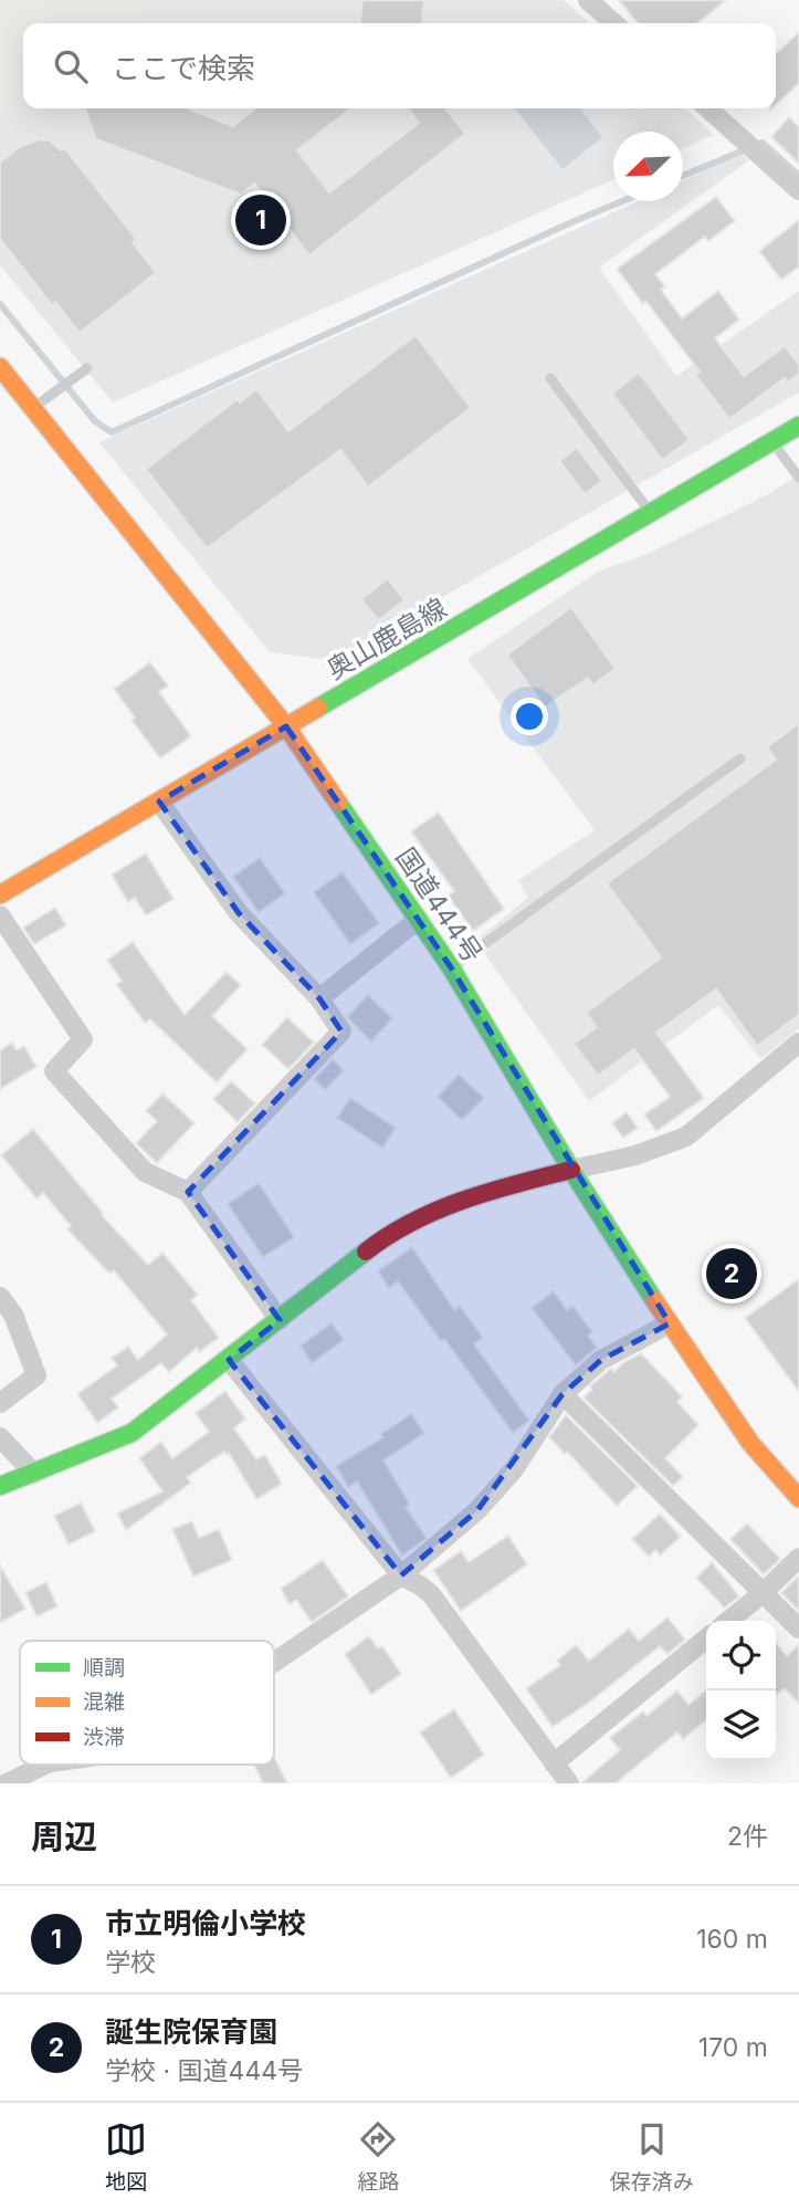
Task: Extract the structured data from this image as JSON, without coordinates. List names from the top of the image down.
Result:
{
  "streets": {
    "main road": ["奥山鹿島線", "国道444号"]
  },
  "crossings": [
    ["奥山鹿島線", "国道444号"]
  ],
  "legend": ["順調", "混雑", "渋滞"],
  "north": "bottom left",
  "page": {
    "search": "ここで検索",
    "pins": ["1", "2"],
    "heading": ["周辺", "2件"],
    "list": [
      {
        "mark": "1",
        "name": "市立明倫小学校",
        "note": "学校",
        "value": "160 m"
      },
      {
        "mark": "2",
        "name": "誕生院保育園",
        "note": "学校 · 国道444号",
        "value": "170 m"
      }
    ],
    "nav": ["地図", "経路", "保存済み"]
  }
}
